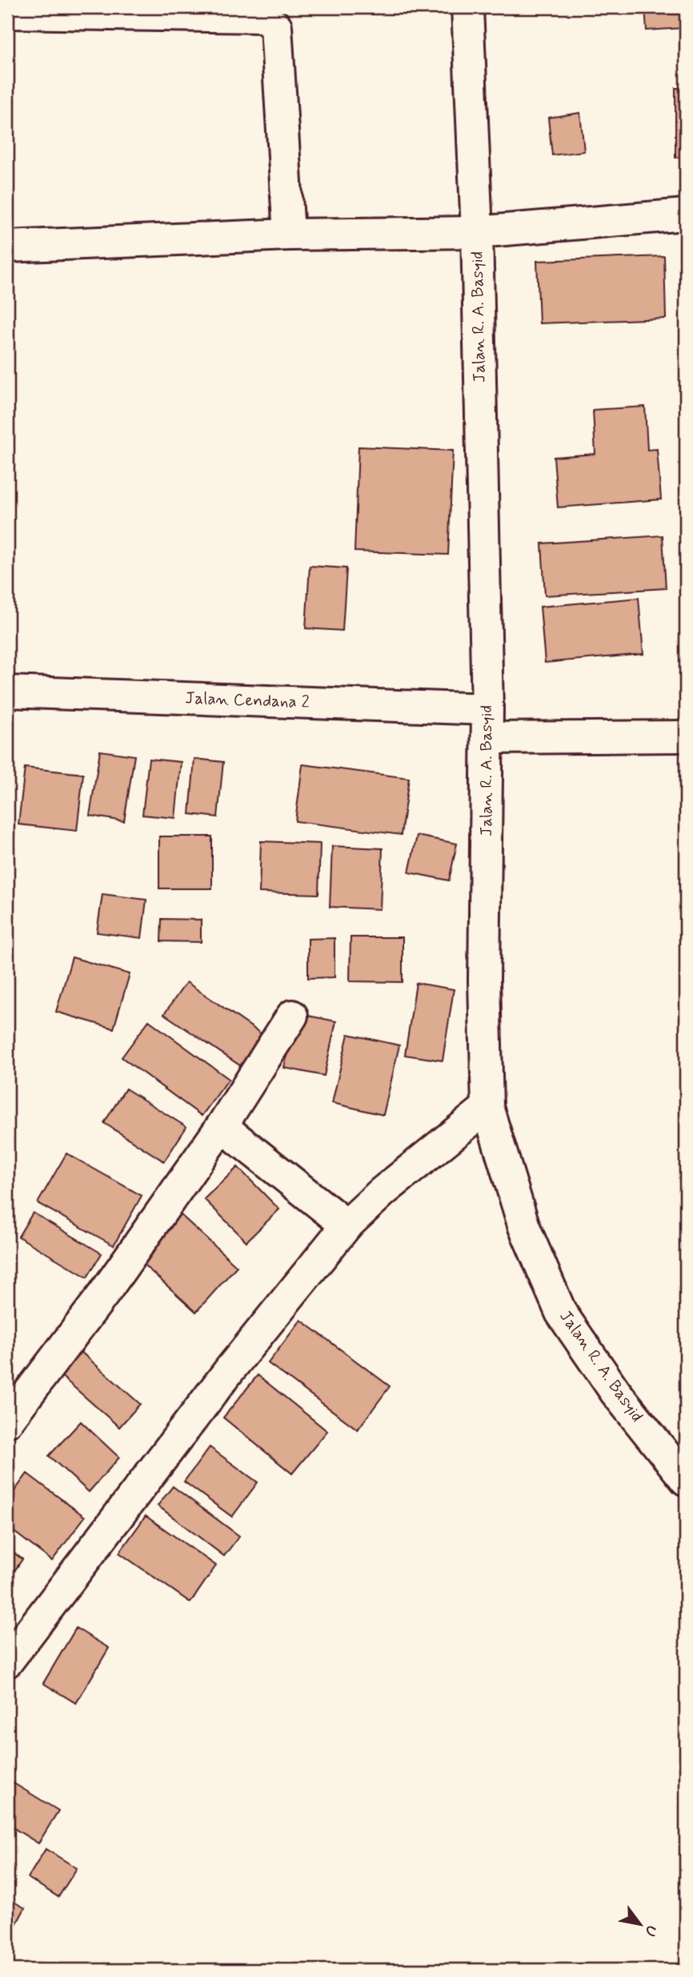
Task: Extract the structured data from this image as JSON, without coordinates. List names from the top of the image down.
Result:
{
  "streets": {
    "street": ["Jalan R. A. Basyid", "Jalan Cendana 2"]
  },
  "crossings": [
    ["Jalan R. A. Basyid", "Jalan Cendana 2"]
  ],
  "north": "bottom right"
}
